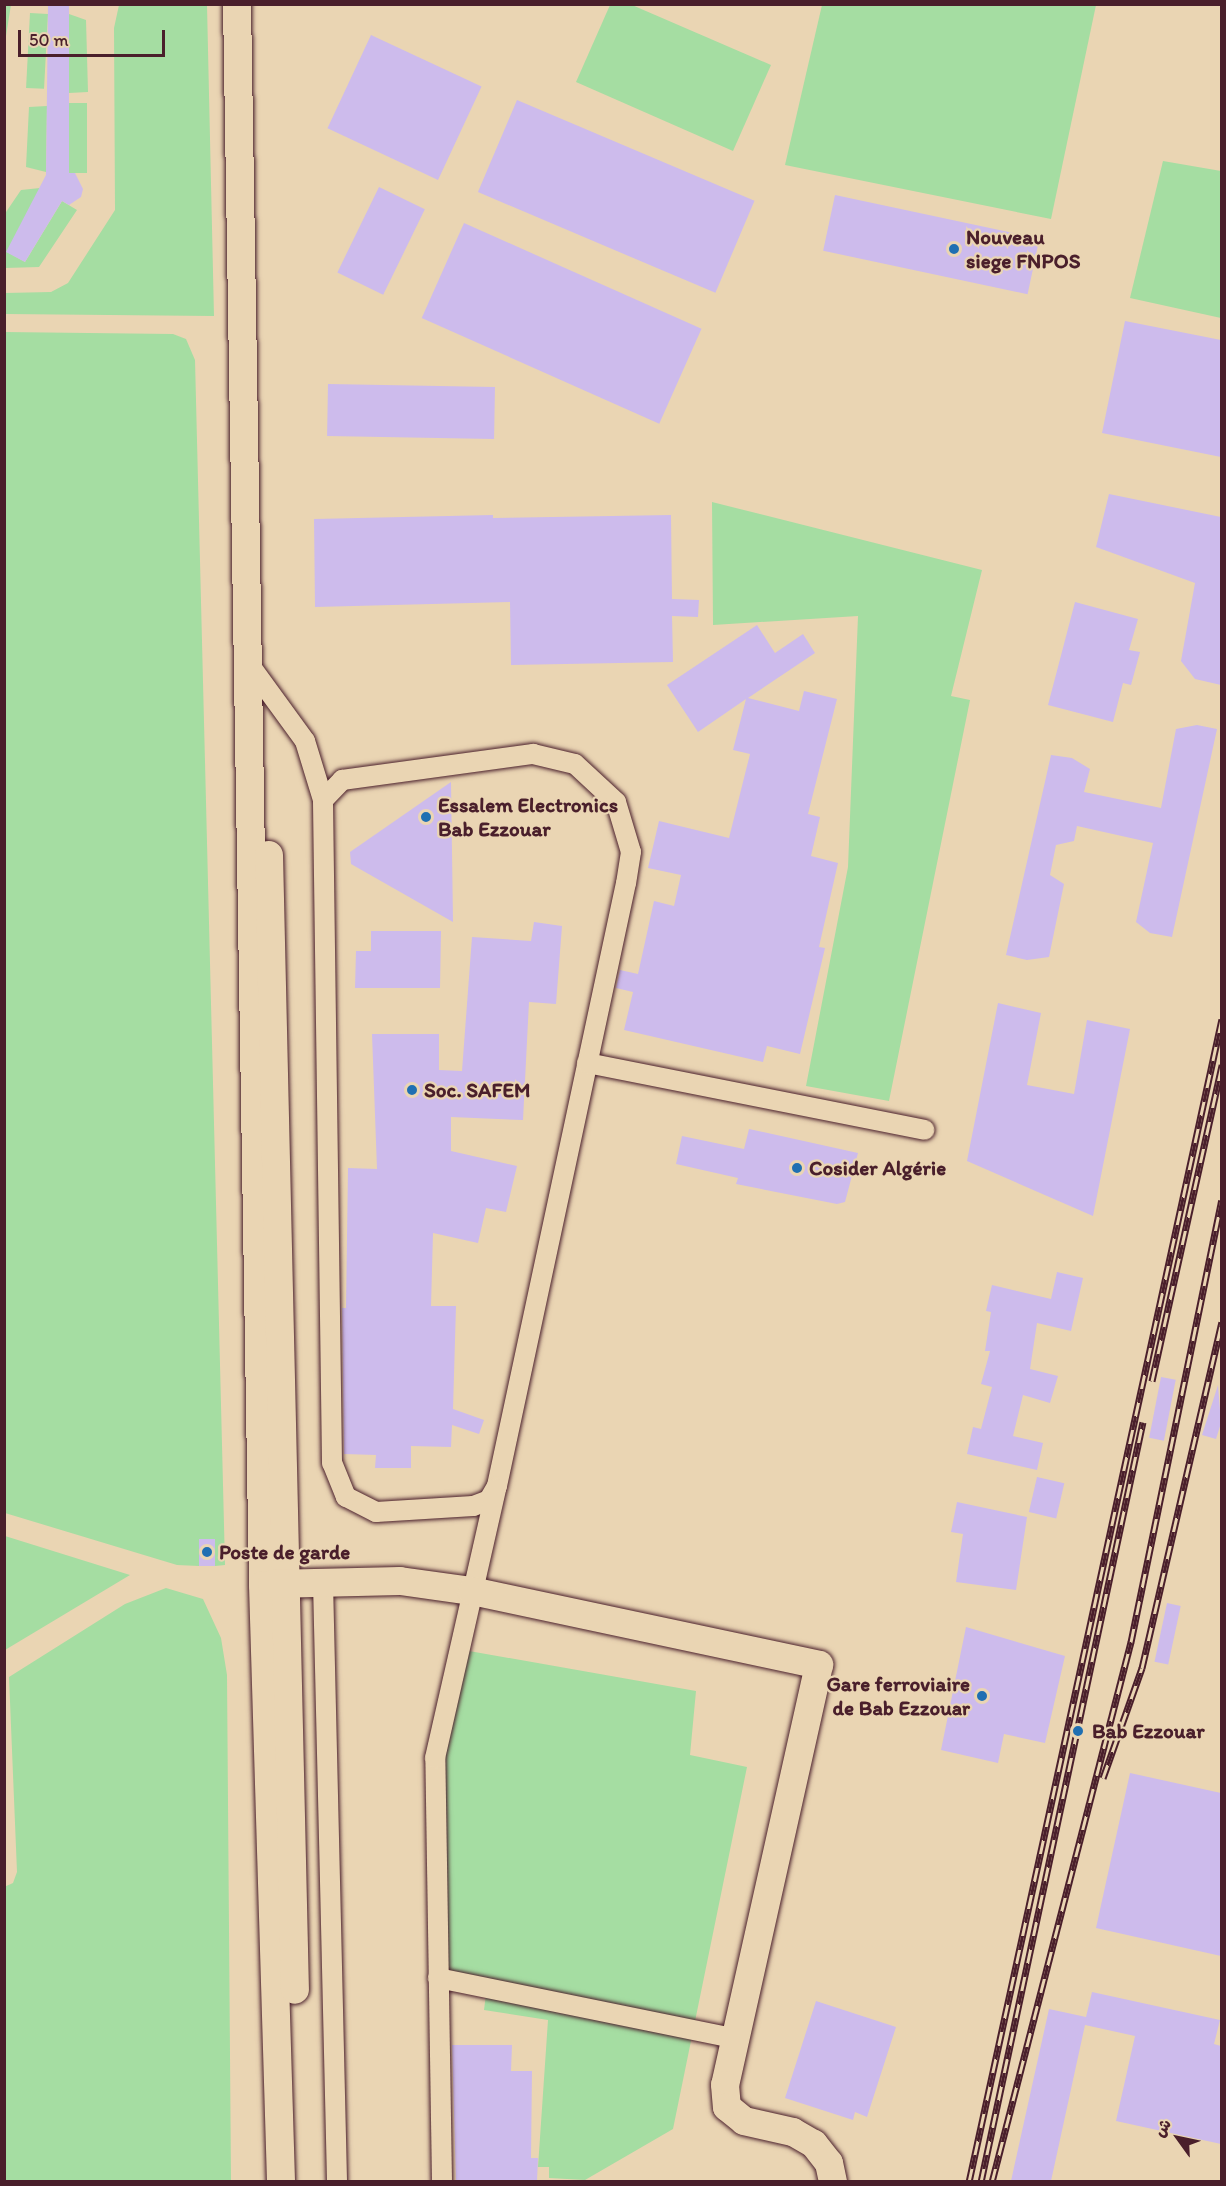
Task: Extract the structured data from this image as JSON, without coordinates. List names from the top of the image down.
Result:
{
  "places": [
    "Nouveau siege FNPOS",
    "Essalem Electronics Bab Ezzouar",
    "Soc. SAFEM",
    "Cosider Algérie",
    "Poste de garde",
    "Gare ferroviaire de Bab Ezzouar",
    "Bab Ezzouar"
  ],
  "scale_bar": "50 m",
  "north": "top left"
}
